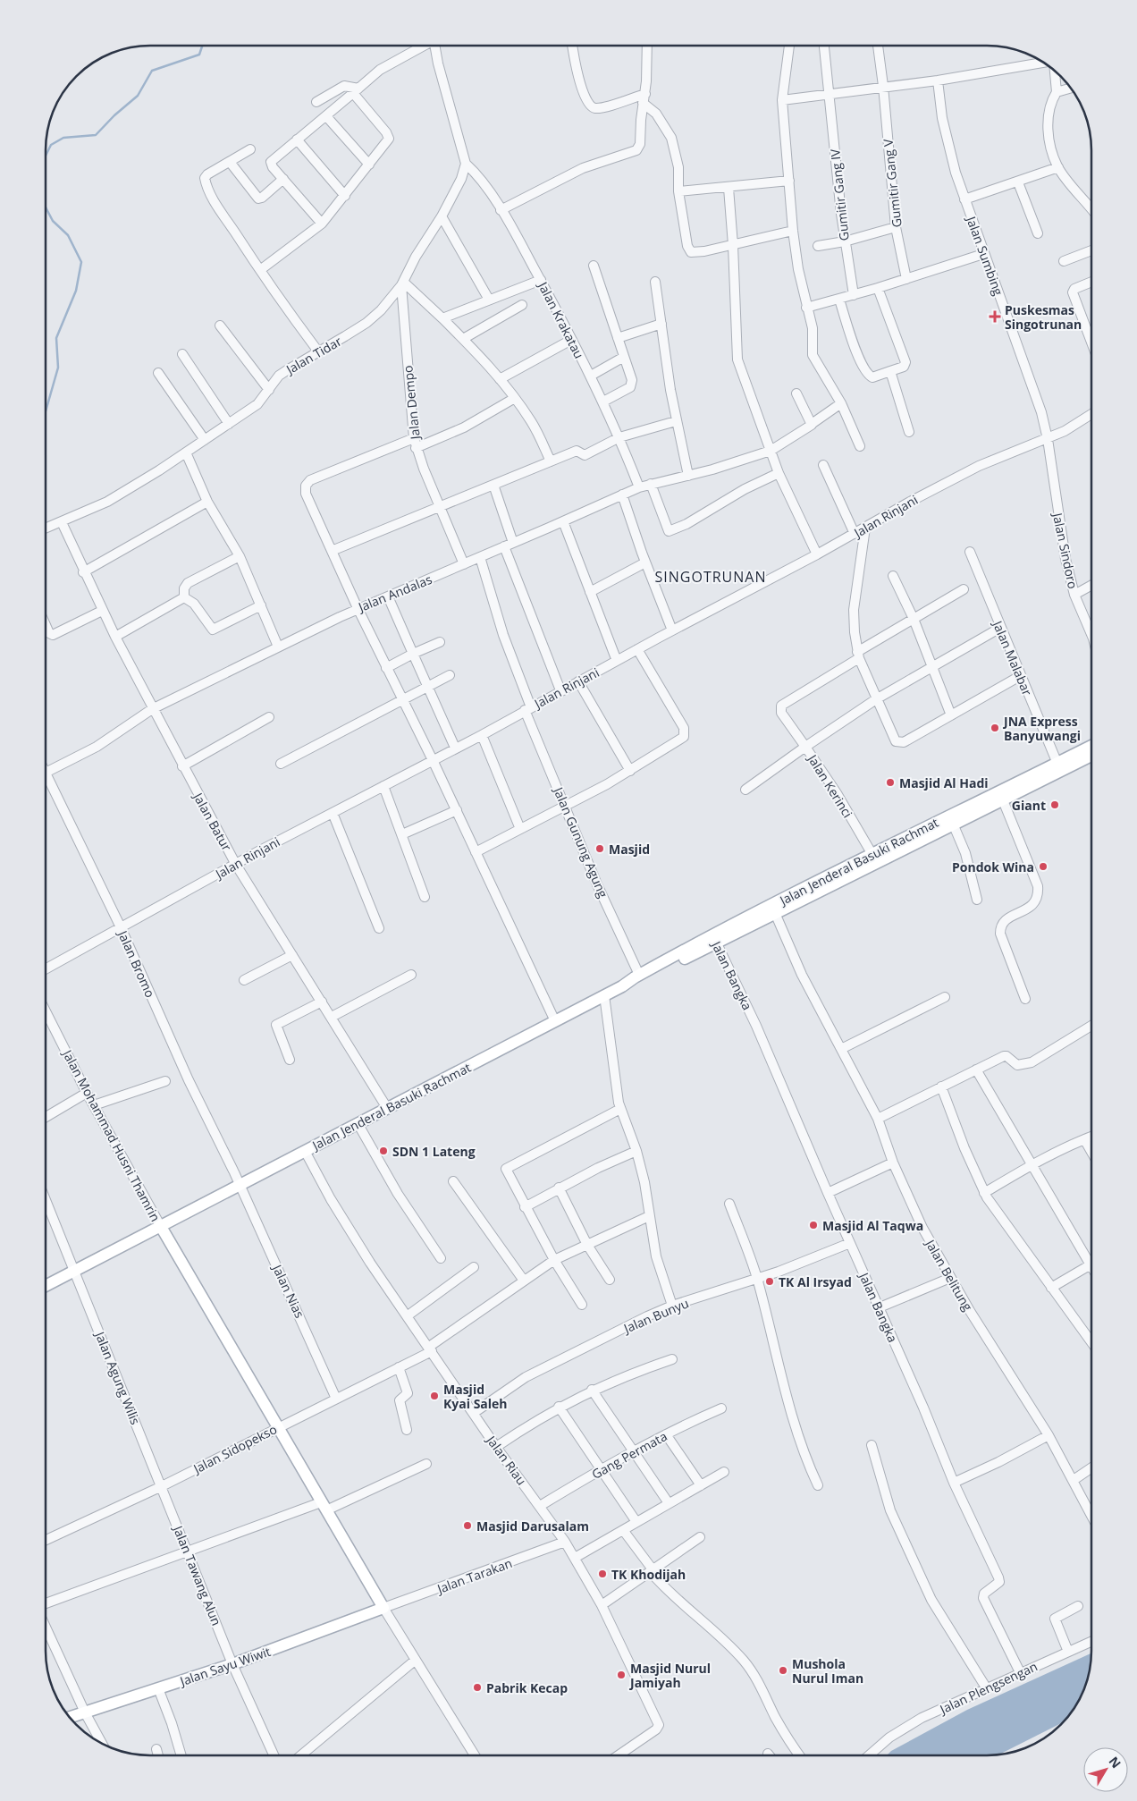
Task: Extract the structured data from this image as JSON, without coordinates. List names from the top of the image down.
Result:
{
  "streets": {
    "main road": ["Jalan Jenderal Basuki Rachmat", "Jalan Sayu Wiwit"],
    "street": [
      "Gumitir Gang V",
      "Gumitir Gang IV",
      "Jalan Sumbing",
      "Jalan Krakatau",
      "Jalan Tidar",
      "Jalan Dempo",
      "Jalan Rinjani",
      "Jalan Sindoro",
      "Jalan Andalas",
      "Jalan Malabar",
      "Jalan Kerinci",
      "Jalan Batur",
      "Jalan Gunung Agung",
      "Jalan Bromo",
      "Jalan Bangka",
      "Jalan Mohammad Husni Thamrin",
      "Jalan Belitung",
      "Jalan Nias",
      "Jalan Bunyu",
      "Jalan Agung Wilis",
      "Jalan Sidopekso",
      "Gang Permata",
      "Jalan Riau",
      "Jalan Tawang Alun",
      "Jalan Tarakan",
      "Jalan Plengsengan"
    ]
  },
  "crossings": [
    ["Jalan Sumbing", "Jalan Rinjani"],
    ["Jalan Sumbing", "Jalan Sindoro"],
    ["Jalan Krakatau", "Jalan Tidar"],
    ["Jalan Krakatau", "Jalan Andalas"],
    ["Jalan Tidar", "Jalan Dempo"],
    ["Jalan Tidar", "Jalan Batur"],
    ["Jalan Dempo", "Jalan Andalas"],
    ["Jalan Rinjani", "Jalan Sindoro"],
    ["Jalan Rinjani", "Jalan Batur"],
    ["Jalan Rinjani", "Jalan Gunung Agung"],
    ["Jalan Rinjani", "Jalan Bromo"],
    ["Jalan Andalas", "Jalan Batur"],
    ["Jalan Andalas", "Jalan Gunung Agung"],
    ["Jalan Malabar", "Jalan Kerinci"],
    ["Jalan Malabar", "Jalan Jenderal Basuki Rachmat"],
    ["Jalan Kerinci", "Jalan Jenderal Basuki Rachmat"],
    ["Jalan Batur", "Jalan Jenderal Basuki Rachmat"],
    ["Jalan Gunung Agung", "Jalan Jenderal Basuki Rachmat"],
    ["Jalan Jenderal Basuki Rachmat", "Jalan Bromo"],
    ["Jalan Jenderal Basuki Rachmat", "Jalan Bangka"],
    ["Jalan Jenderal Basuki Rachmat", "Jalan Mohammad Husni Thamrin"],
    ["Jalan Jenderal Basuki Rachmat", "Jalan Belitung"],
    ["Jalan Jenderal Basuki Rachmat", "Jalan Nias"],
    ["Jalan Jenderal Basuki Rachmat", "Jalan Agung Wilis"],
    ["Jalan Jenderal Basuki Rachmat", "Jalan Riau"],
    ["Jalan Bromo", "Jalan Nias"],
    ["Jalan Bangka", "Jalan Bunyu"],
    ["Jalan Bangka", "Jalan Plengsengan"],
    ["Jalan Nias", "Jalan Sidopekso"],
    ["Jalan Bunyu", "Jalan Riau"],
    ["Jalan Agung Wilis", "Jalan Sidopekso"],
    ["Jalan Agung Wilis", "Jalan Tawang Alun"],
    ["Jalan Sidopekso", "Jalan Riau"],
    ["Jalan Sidopekso", "Jalan Tawang Alun"],
    ["Gang Permata", "Jalan Riau"],
    ["Jalan Riau", "Jalan Tarakan"],
    ["Jalan Tawang Alun", "Jalan Sayu Wiwit"],
    ["Jalan Tarakan", "Jalan Sayu Wiwit"]
  ],
  "districts": ["SINGOTRUNAN"],
  "places": {
    "health": ["Puskesmas Singotrunan"],
    "other": [
      "JNA Express Banyuwangi",
      "Masjid Al Hadi",
      "Giant",
      "Masjid",
      "Pondok Wina",
      "SDN 1 Lateng",
      "Masjid Al Taqwa",
      "TK Al Irsyad",
      "Masjid Kyai Saleh",
      "Masjid Darusalam",
      "TK Khodijah",
      "Mushola Nurul Iman",
      "Masjid Nurul Jamiyah",
      "Pabrik Kecap"
    ]
  },
  "north": "top right"
}
